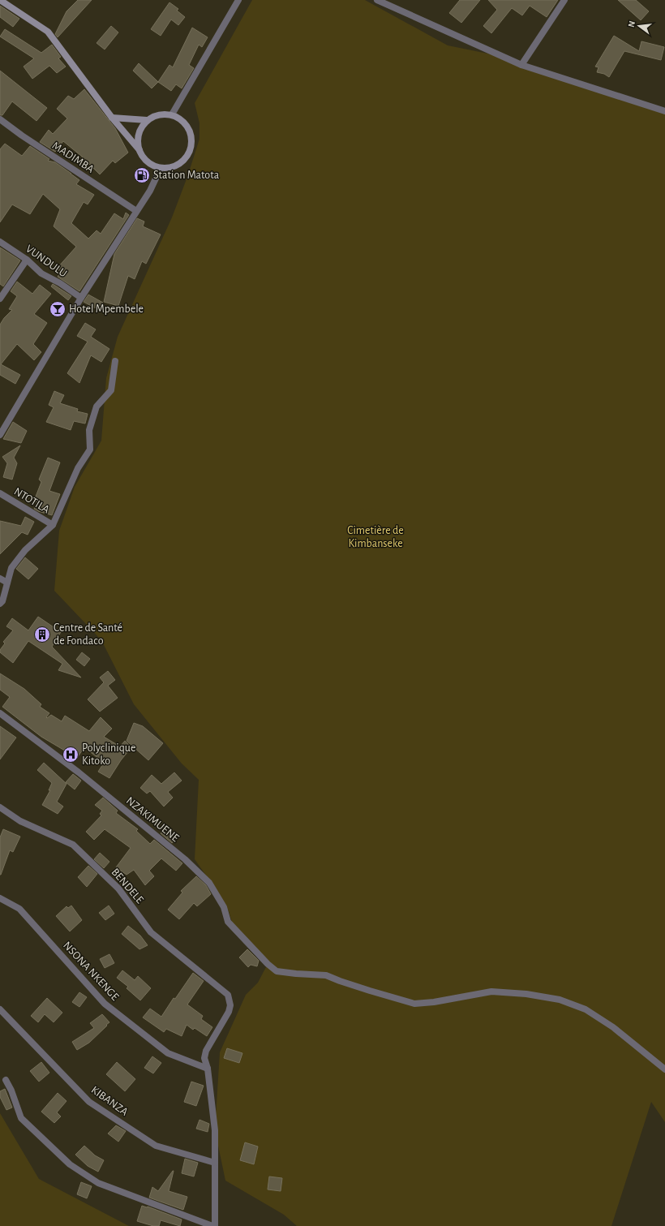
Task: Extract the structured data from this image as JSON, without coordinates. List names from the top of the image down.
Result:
{
  "streets": {
    "street": [
      "MADIMBA",
      "VUNDULU",
      "NTOTILA",
      "NZAKIMUENE",
      "BENDELE",
      "NSONA NKENGE",
      "KIBANZA"
    ]
  },
  "crossings": [
    ["BENDELE", "NSONA NKENGE"]
  ],
  "parks": ["Cimetière de Kimbanseke"],
  "places": {
    "fuel station": ["Station Matota"],
    "bar": ["Hotel Mpembele"],
    "building": ["Centre de Santé de Fondaco"],
    "hospital": ["Polyclinique Kitoko"]
  },
  "north": "left"
}
